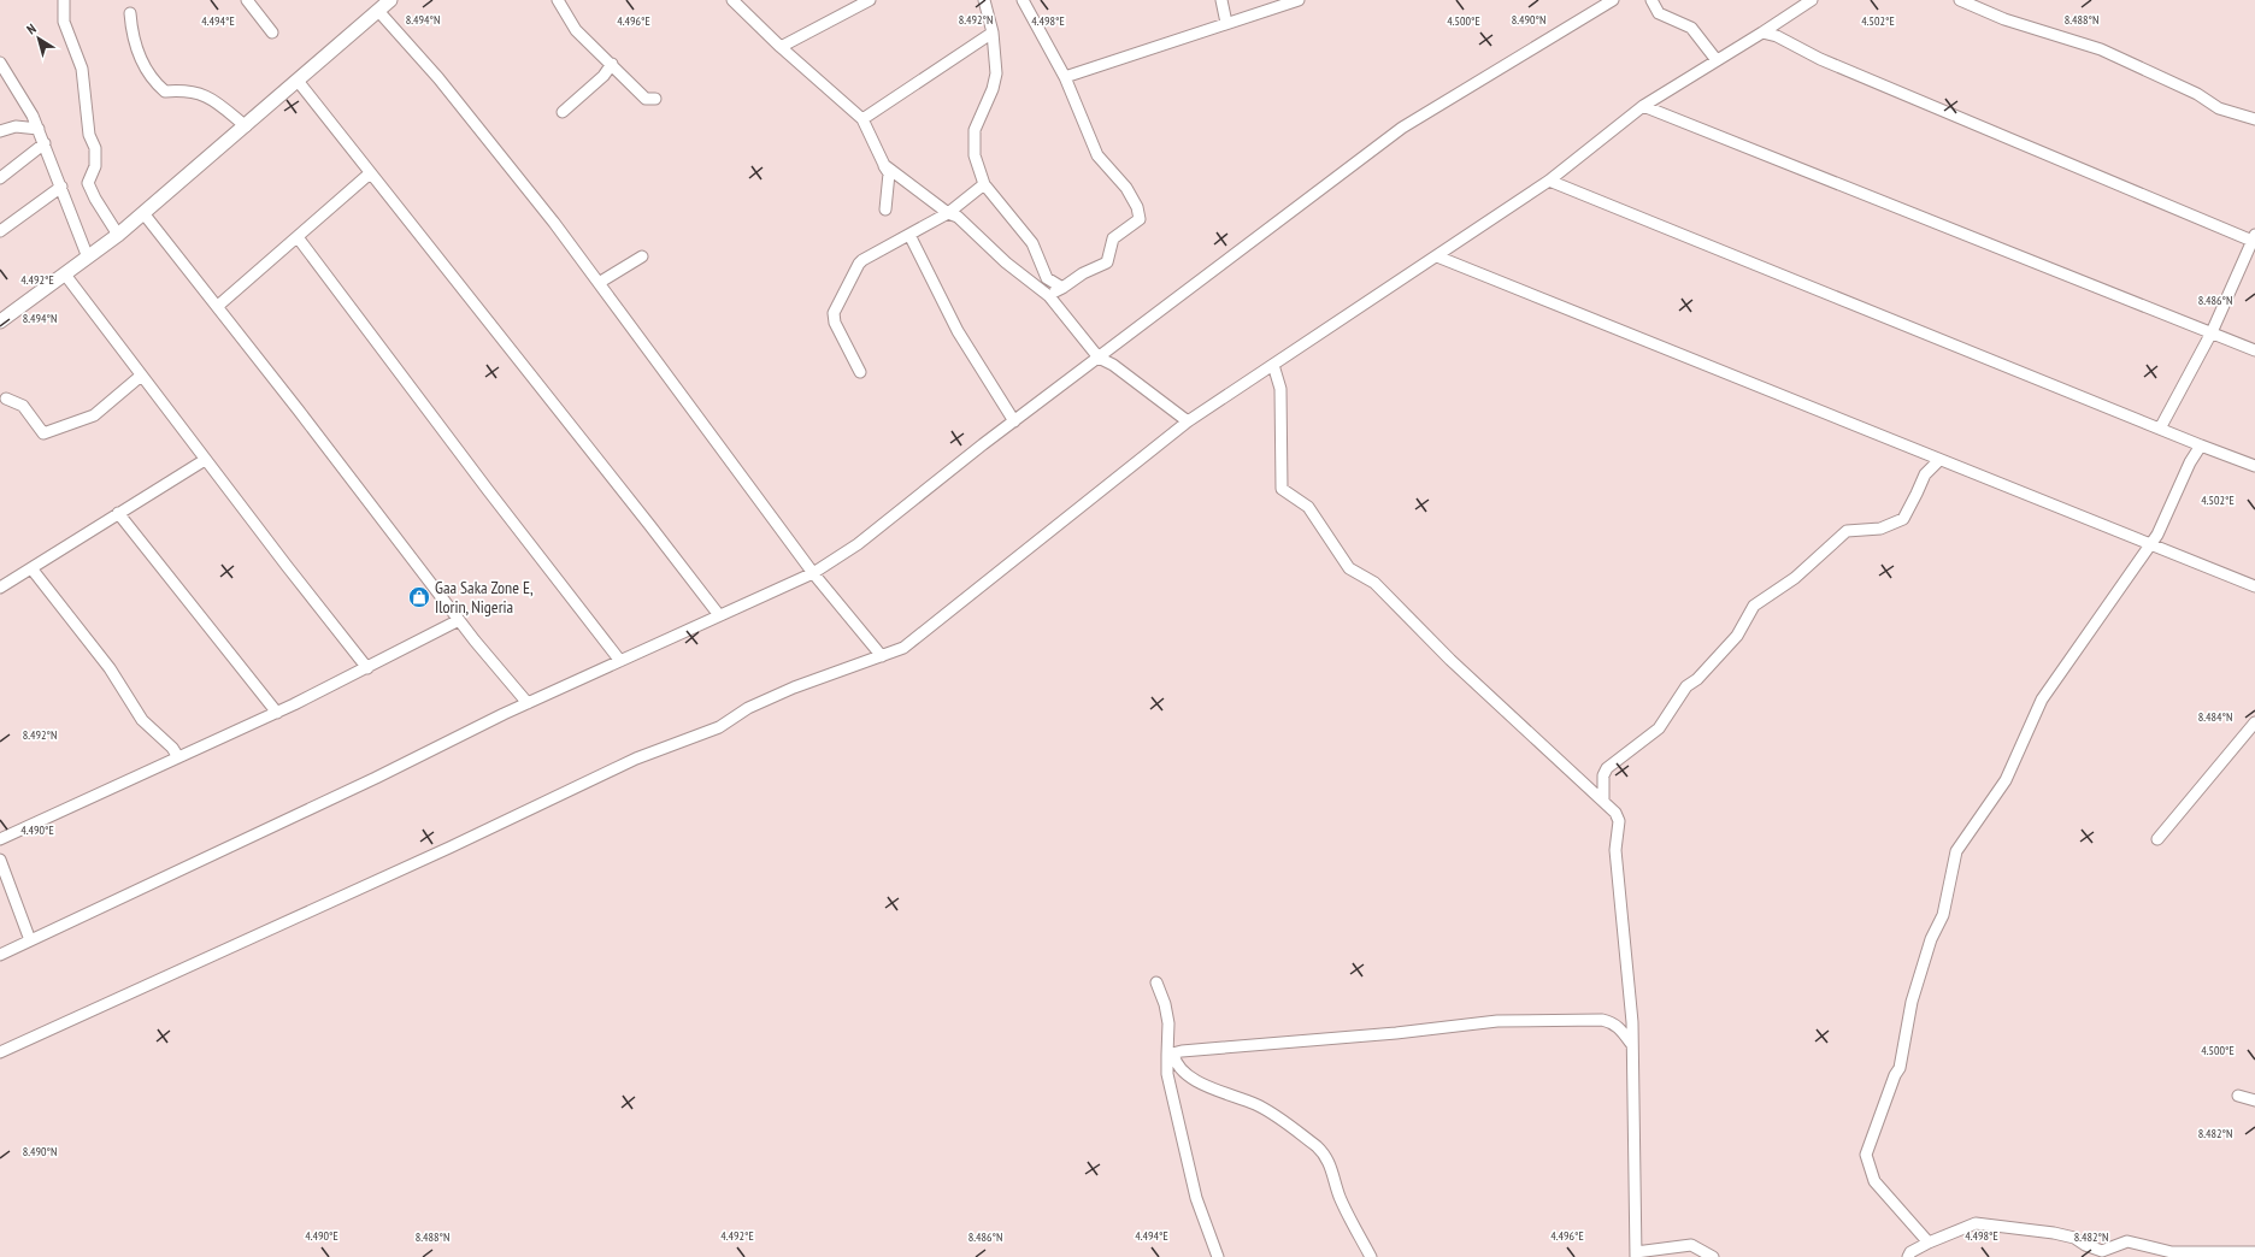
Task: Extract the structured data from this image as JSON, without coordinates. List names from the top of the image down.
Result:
{
  "places": {
    "shop": ["Gaa Saka Zone E, Ilorin, Nigeria"]
  },
  "north": "top left",
  "coordinates": [
    "8.494°N",
    "8.492°N",
    "8.490°N",
    "8.488°N",
    "4.494°E",
    "4.496°E",
    "4.498°E",
    "4.500°E",
    "4.502°E",
    "4.492°E",
    "8.486°N",
    "8.484°N",
    "4.490°E",
    "8.482°N"
  ]
}
